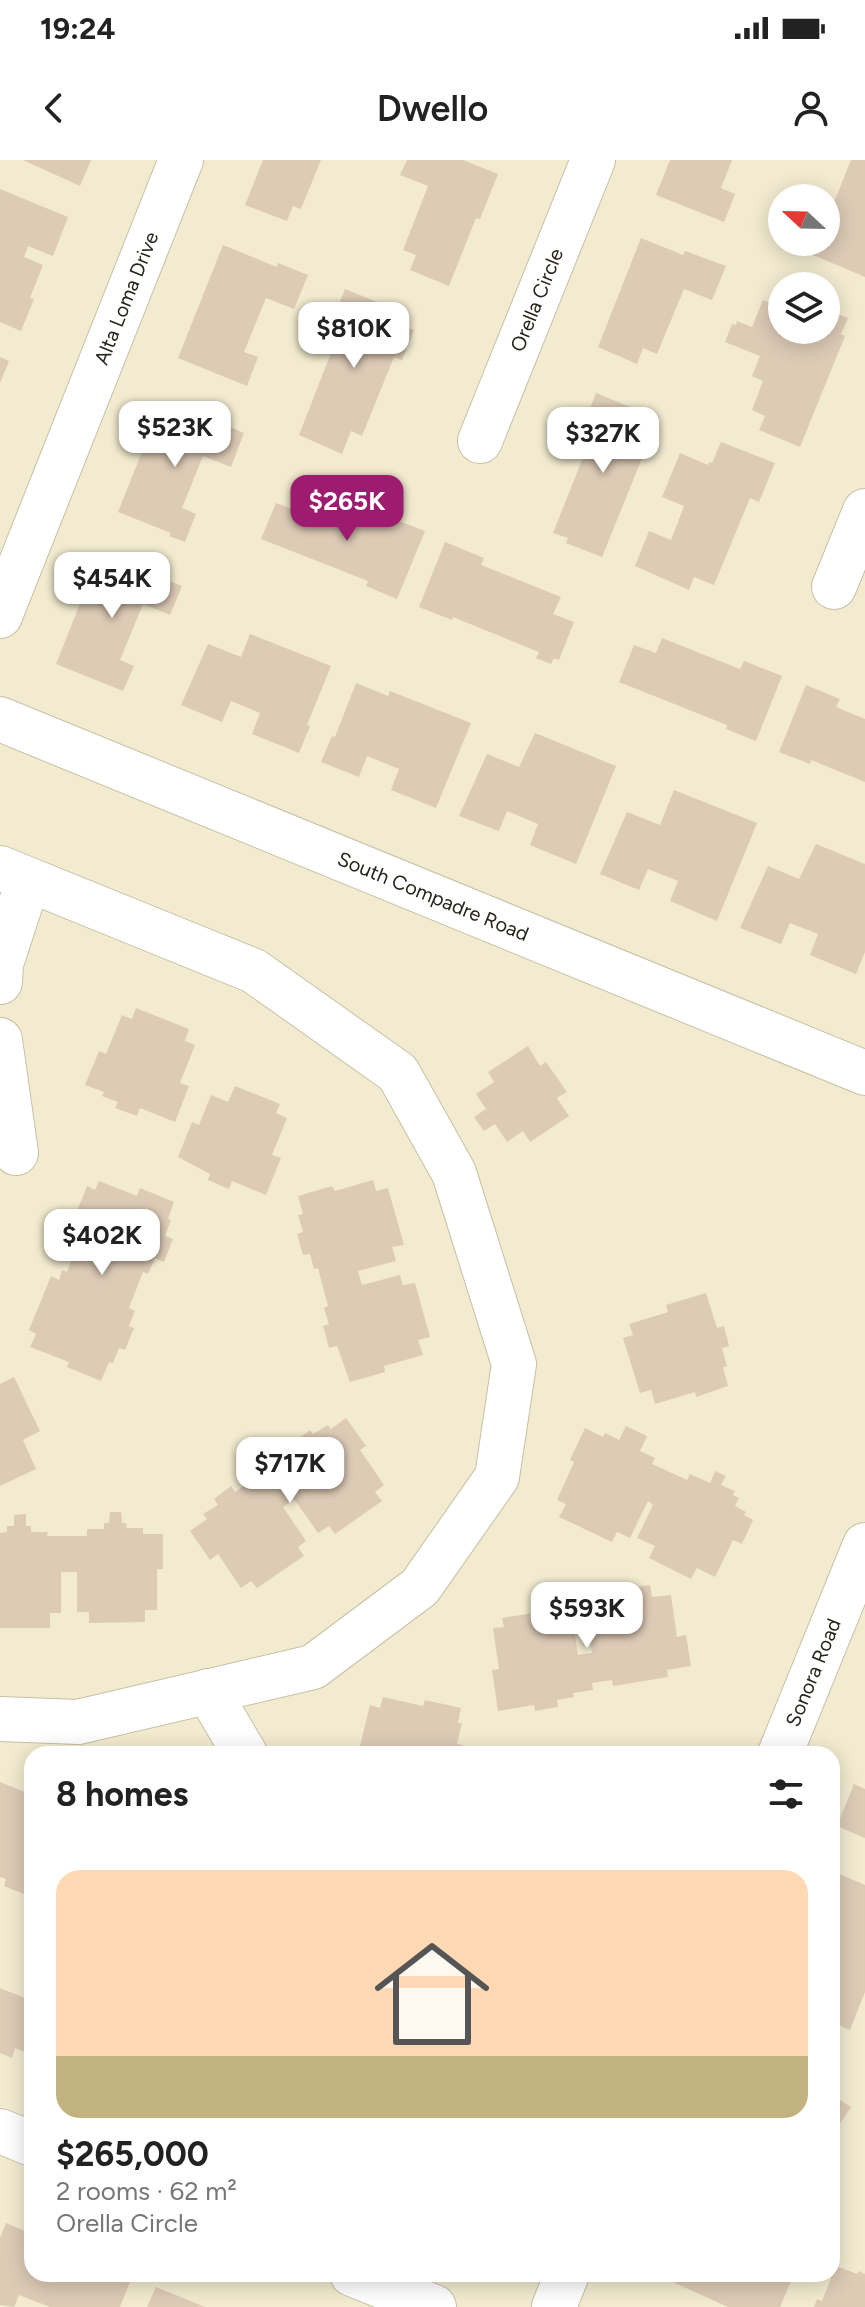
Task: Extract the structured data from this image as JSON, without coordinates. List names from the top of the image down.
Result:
{
  "streets": {
    "street": [
      "Alta Loma Drive",
      "Orella Circle",
      "South Compadre Road",
      "Sonora Road"
    ]
  },
  "north": "left",
  "page": {
    "status": "19:24",
    "header": "Dwello",
    "price": [
      "$810K",
      "$523K",
      "$327K",
      "$265K",
      "$454K",
      "$402K",
      "$717K",
      "$593K"
    ],
    "heading": "8 homes",
    "list": [
      {
        "name": "$265,000",
        "note": "2 rooms · 62 m² · Orella Circle"
      }
    ]
  }
}
